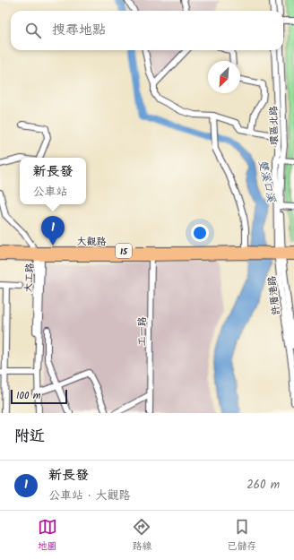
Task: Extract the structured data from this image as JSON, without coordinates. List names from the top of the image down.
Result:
{
  "streets": {
    "main road": ["大觀路", "15"],
    "street": [
      "環區北路",
      "大工路",
      "許厝港路",
      "工一路"
    ]
  },
  "crossings": [
    ["環區北路", "15"],
    ["環區北路", "許厝港路"],
    ["大觀路", "15"],
    ["大觀路", "大工路"],
    ["大觀路", "工一路"],
    ["15", "許厝港路"]
  ],
  "water": ["雙溪口溪"],
  "scale_bar": "100 m",
  "north": "bottom left",
  "page": {
    "search": "搜尋地點",
    "popup": ["新長發", "公車站"],
    "pins": "1",
    "scale": "100 m",
    "heading": "附近",
    "list": [
      {
        "mark": "1",
        "name": "新長發",
        "note": "公車站 · 大觀路",
        "value": "260 m"
      }
    ],
    "nav": ["地圖", "路線", "已儲存"]
  }
}
